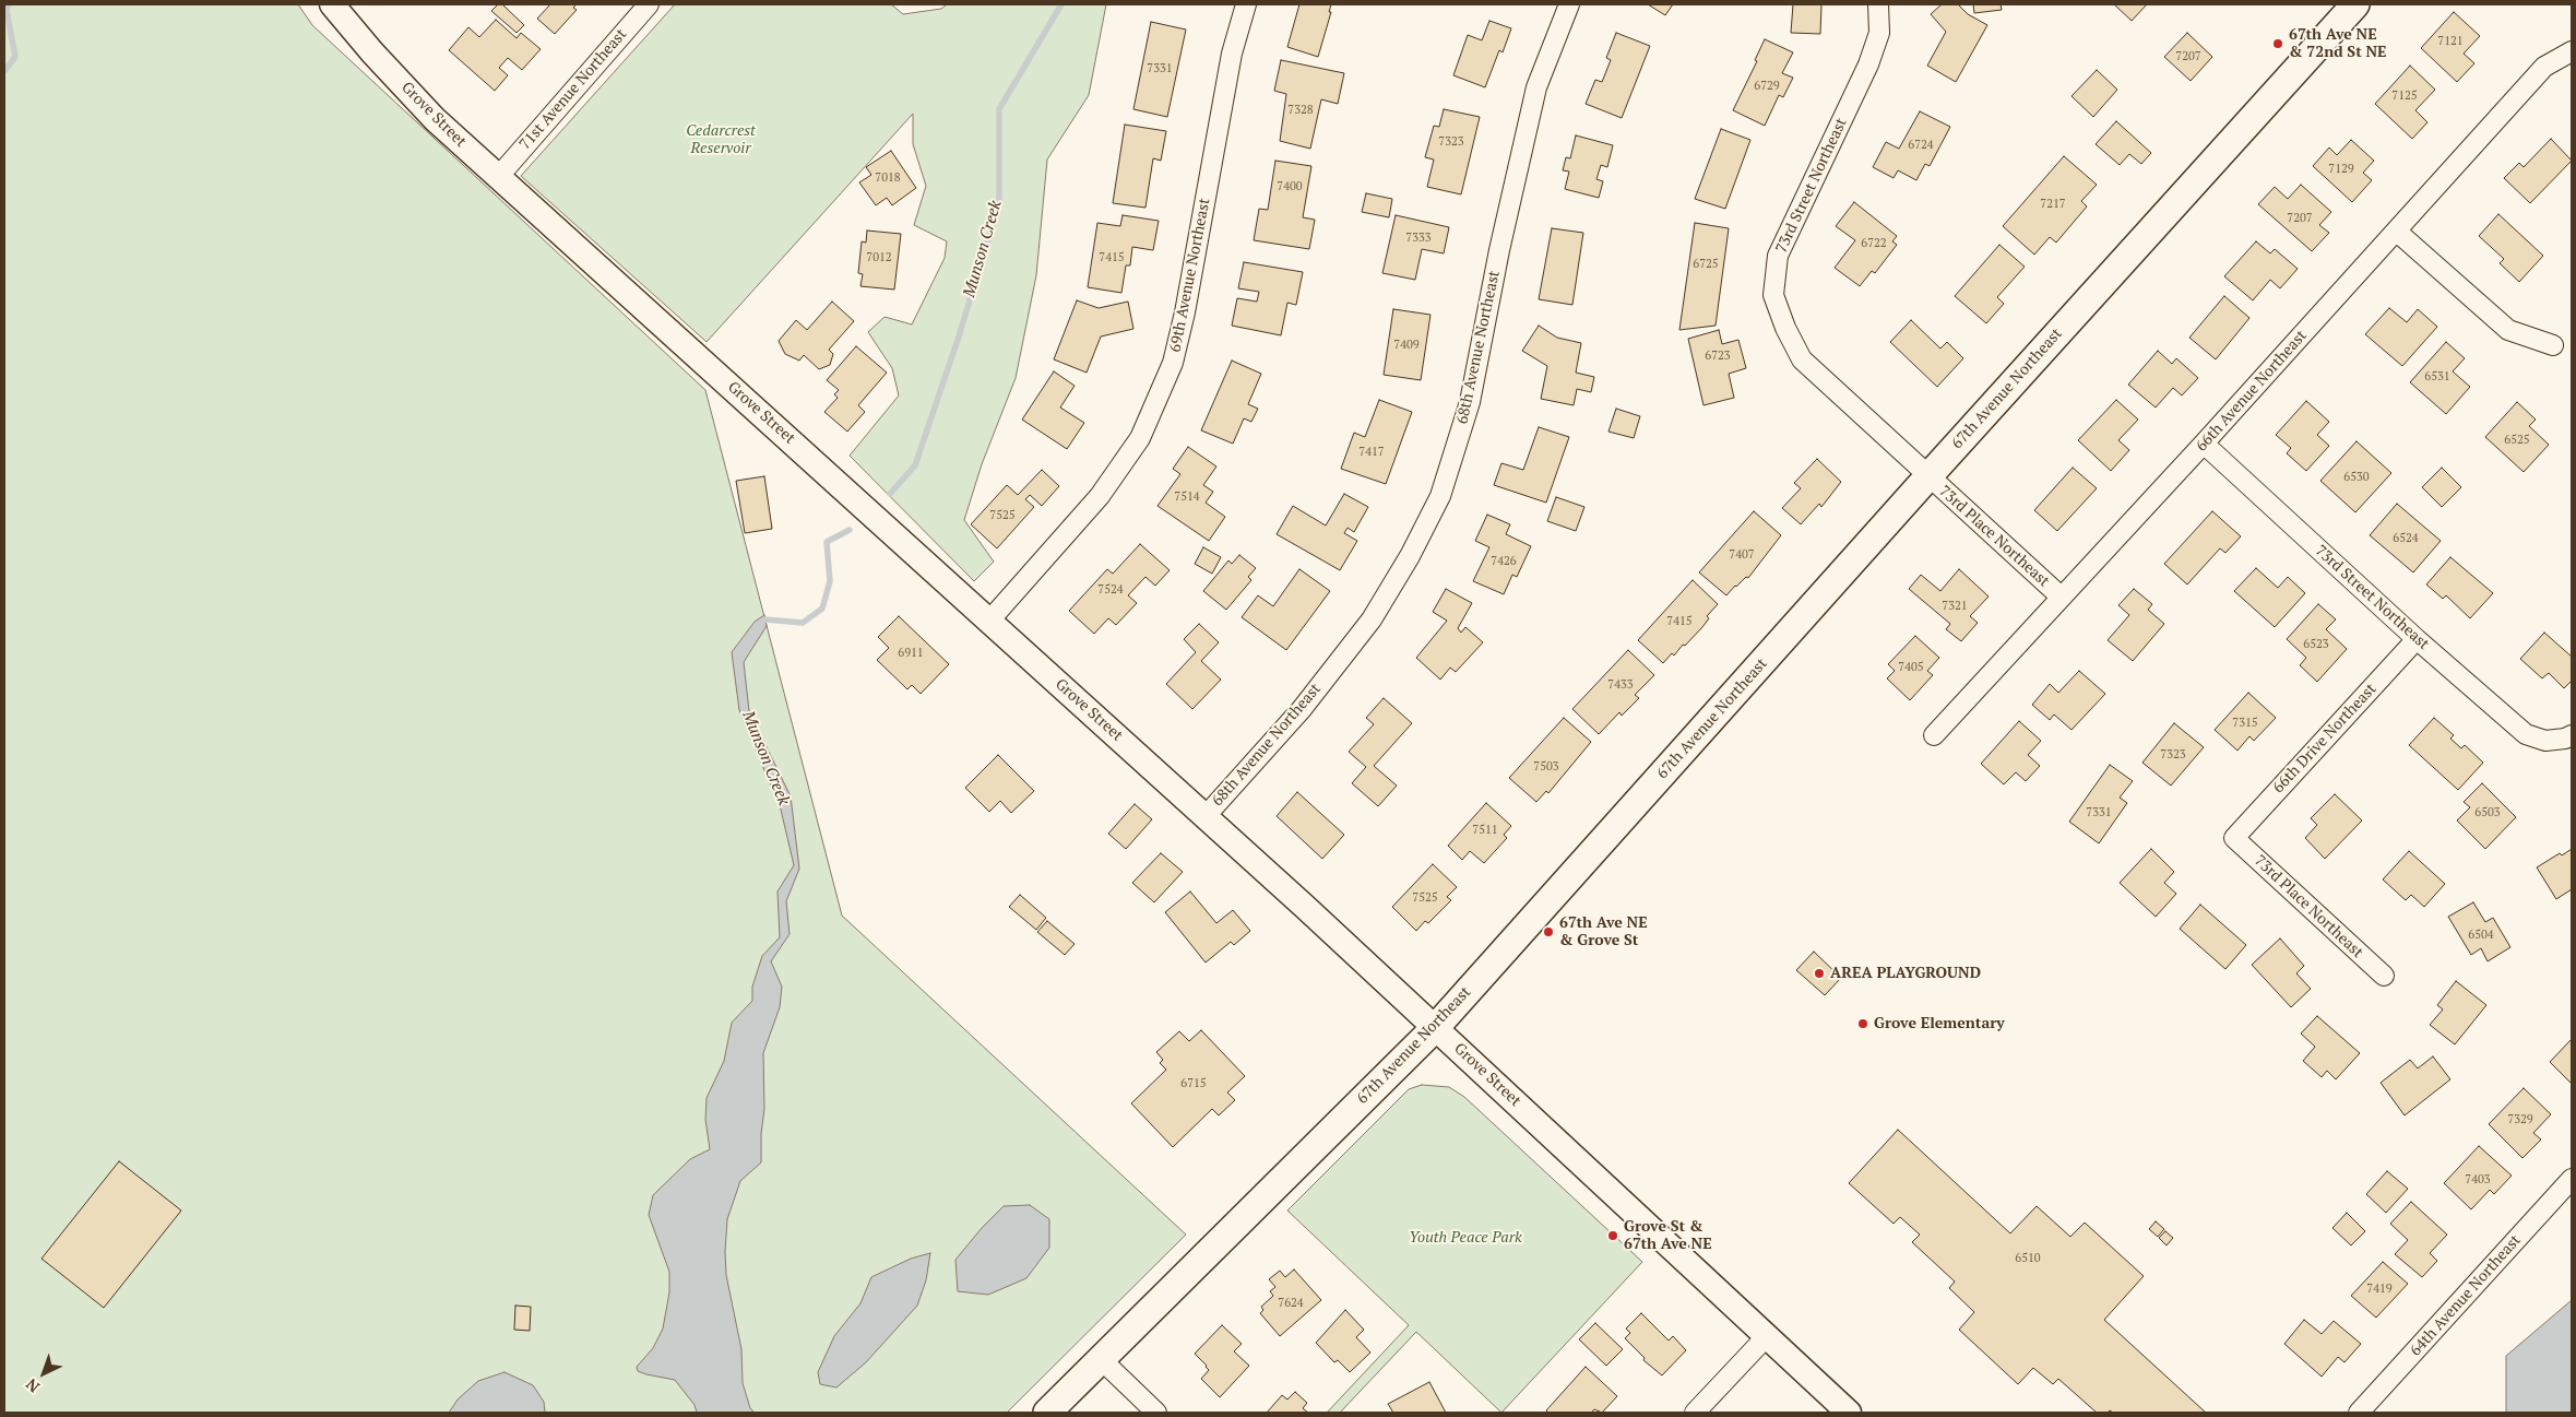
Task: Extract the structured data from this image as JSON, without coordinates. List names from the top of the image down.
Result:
{
  "streets": {
    "main road": ["67th Avenue Northeast"],
    "street": [
      "71st Avenue Northeast",
      "Grove Street",
      "73rd Street Northeast",
      "69th Avenue Northeast",
      "68th Avenue Northeast",
      "66th Avenue Northeast",
      "73rd Place Northeast",
      "66th Drive Northeast",
      "64th Avenue Northeast"
    ]
  },
  "crossings": [
    ["71st Avenue Northeast", "Grove Street"],
    ["Grove Street", "69th Avenue Northeast"],
    ["Grove Street", "68th Avenue Northeast"],
    ["Grove Street", "67th Avenue Northeast"],
    ["73rd Street Northeast", "67th Avenue Northeast"],
    ["73rd Street Northeast", "66th Avenue Northeast"],
    ["73rd Street Northeast", "73rd Place Northeast"],
    ["73rd Street Northeast", "66th Drive Northeast"],
    ["67th Avenue Northeast", "73rd Place Northeast"],
    ["66th Avenue Northeast", "73rd Place Northeast"],
    ["73rd Place Northeast", "66th Drive Northeast"]
  ],
  "water": ["Munson Creek"],
  "parks": ["Cedarcrest Reservoir", "Youth Peace Park"],
  "places": [
    "67th Ave NE & 72nd St NE",
    "67th Ave NE & Grove St",
    "AREA PLAYGROUND",
    "Grove Elementary",
    "Grove St & 67th Ave NE"
  ],
  "house_numbers": [
    "7121",
    "7207",
    "7331",
    "6729",
    "7125",
    "7328",
    "7323",
    "6724",
    "7129",
    "7018",
    "7400",
    "7217",
    "7207",
    "7333",
    "6722",
    "7012",
    "7415",
    "6725",
    "7409",
    "6723",
    "6531",
    "6525",
    "7417",
    "6530",
    "7514",
    "7525",
    "6524",
    "7407",
    "7426",
    "7524",
    "7321",
    "7415",
    "6523",
    "6911",
    "7405",
    "7433",
    "7315",
    "7323",
    "7503",
    "7331",
    "6503",
    "7511",
    "7525",
    "6504",
    "6715",
    "7329",
    "7403",
    "6510",
    "7419",
    "7624"
  ],
  "north": "bottom left"
}
